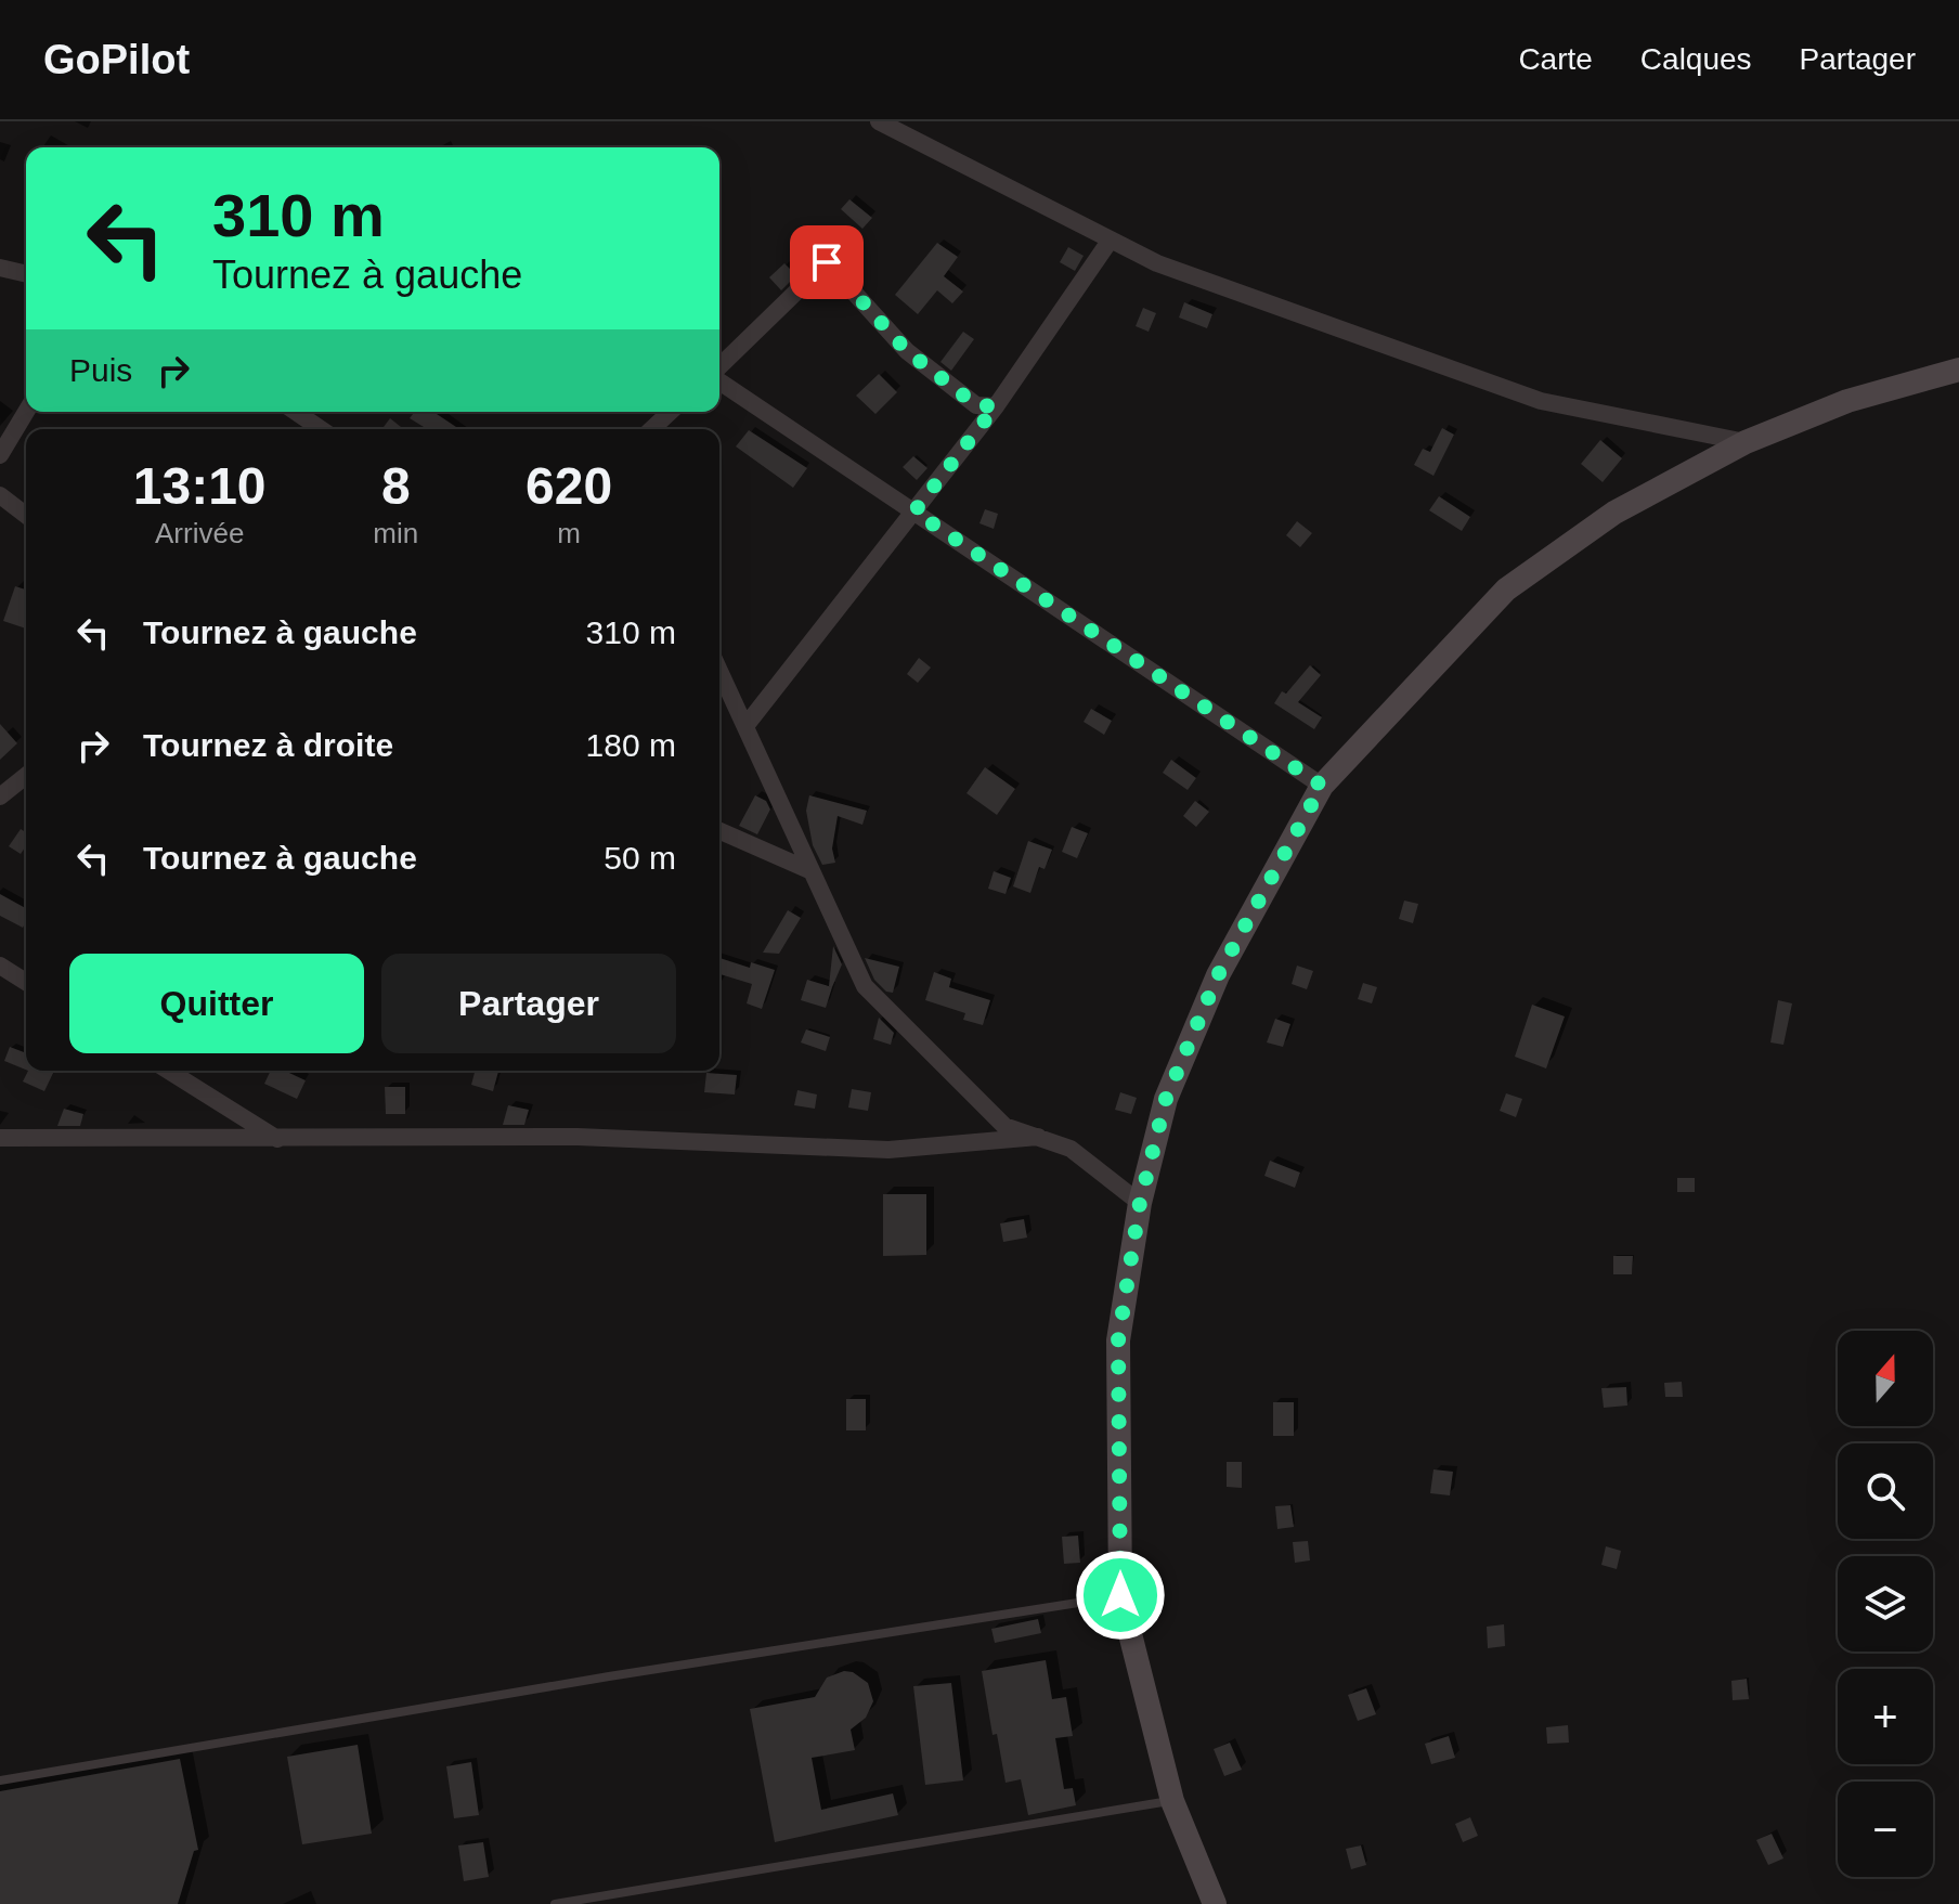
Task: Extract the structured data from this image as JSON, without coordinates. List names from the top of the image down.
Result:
{
  "north": "top",
  "page": {
    "header": "GoPilot",
    "nav": ["Carte", "Calques", "Partager"],
    "turn": ["310 m", "Tournez à gauche"],
    "then": "Puis",
    "eta": [
      "13:10",
      "Arrivée",
      "8",
      "min",
      "620",
      "m"
    ],
    "list": [
      {
        "name": "Tournez à gauche",
        "value": "310 m"
      },
      {
        "name": "Tournez à droite",
        "value": "180 m"
      },
      {
        "name": "Tournez à gauche",
        "value": "50 m"
      }
    ],
    "buttons": ["Quitter", "Partager"],
    "map_buttons": ["+", "−"]
  }
}
